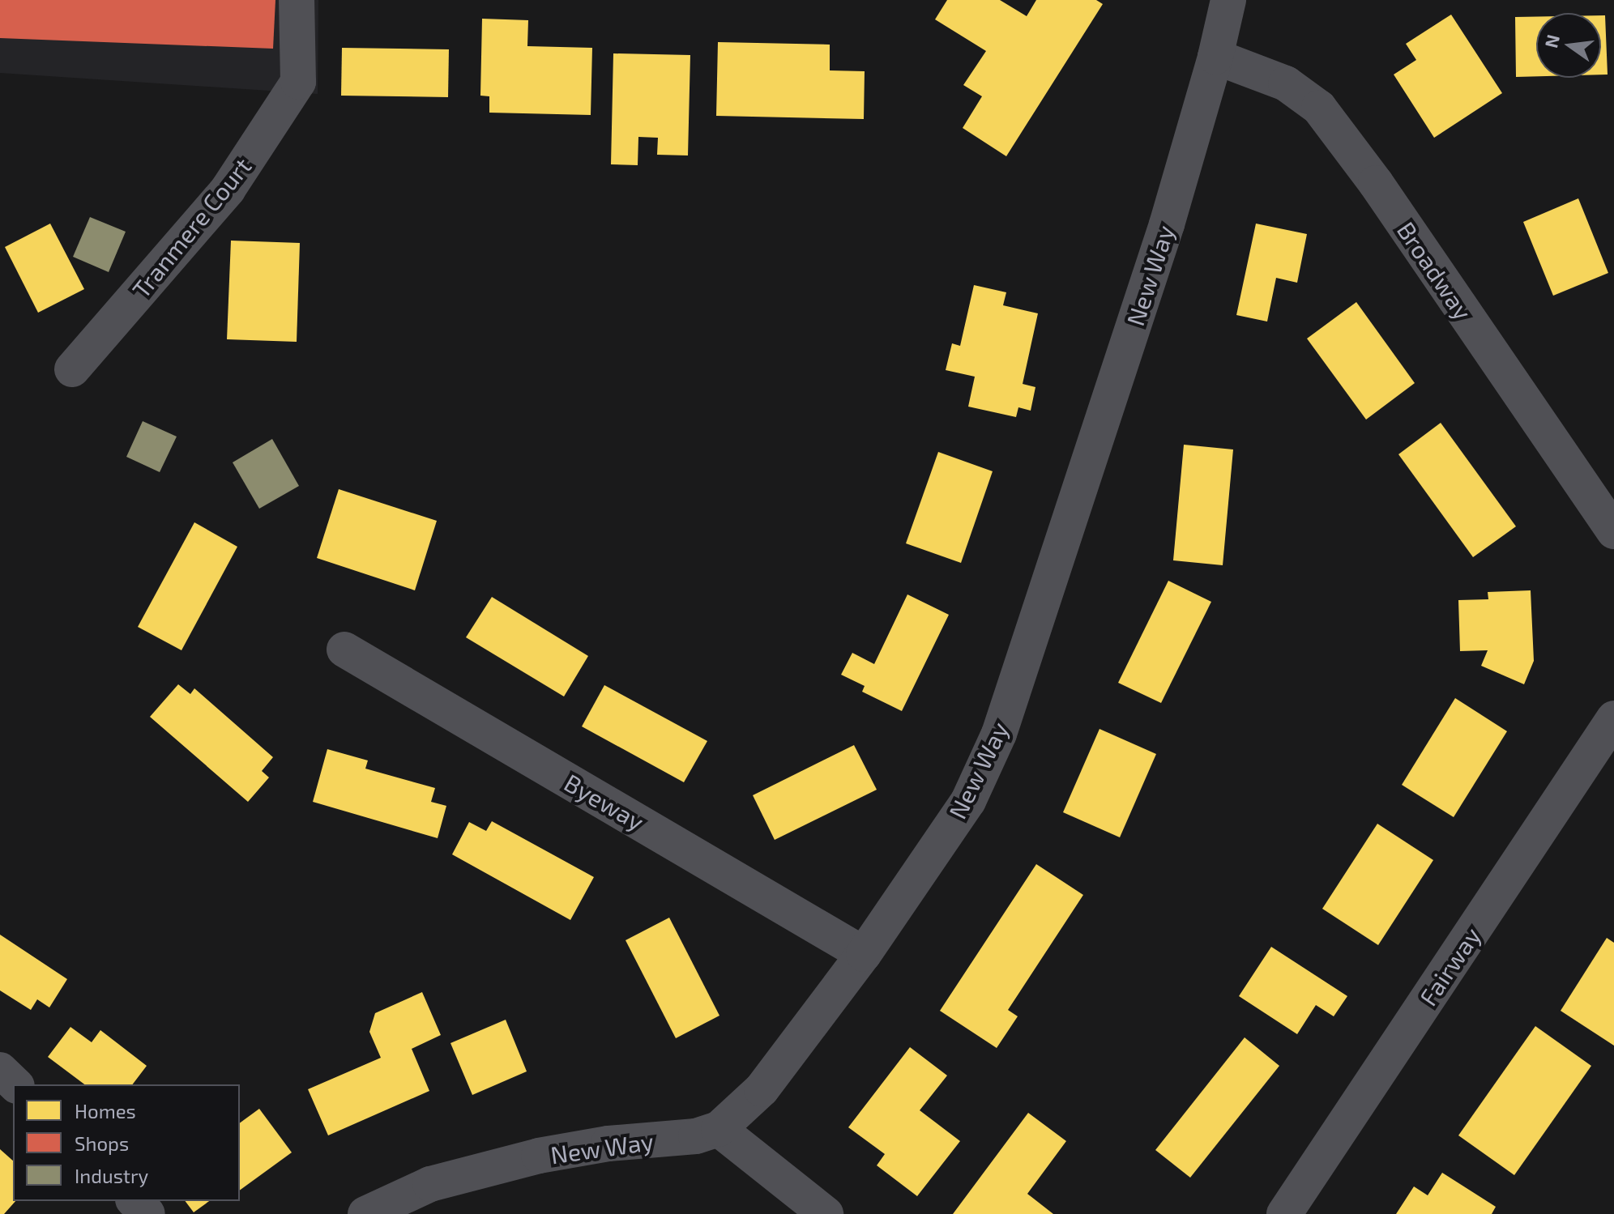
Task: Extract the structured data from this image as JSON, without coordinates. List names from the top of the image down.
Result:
{
  "streets": {
    "street": [
      "Tranmere Court",
      "Broadway",
      "New Way",
      "Byeway",
      "Fairway"
    ]
  },
  "crossings": [
    ["Broadway", "New Way"],
    ["New Way", "Byeway"]
  ],
  "legend": ["Homes", "Shops", "Industry"],
  "north": "left"
}
